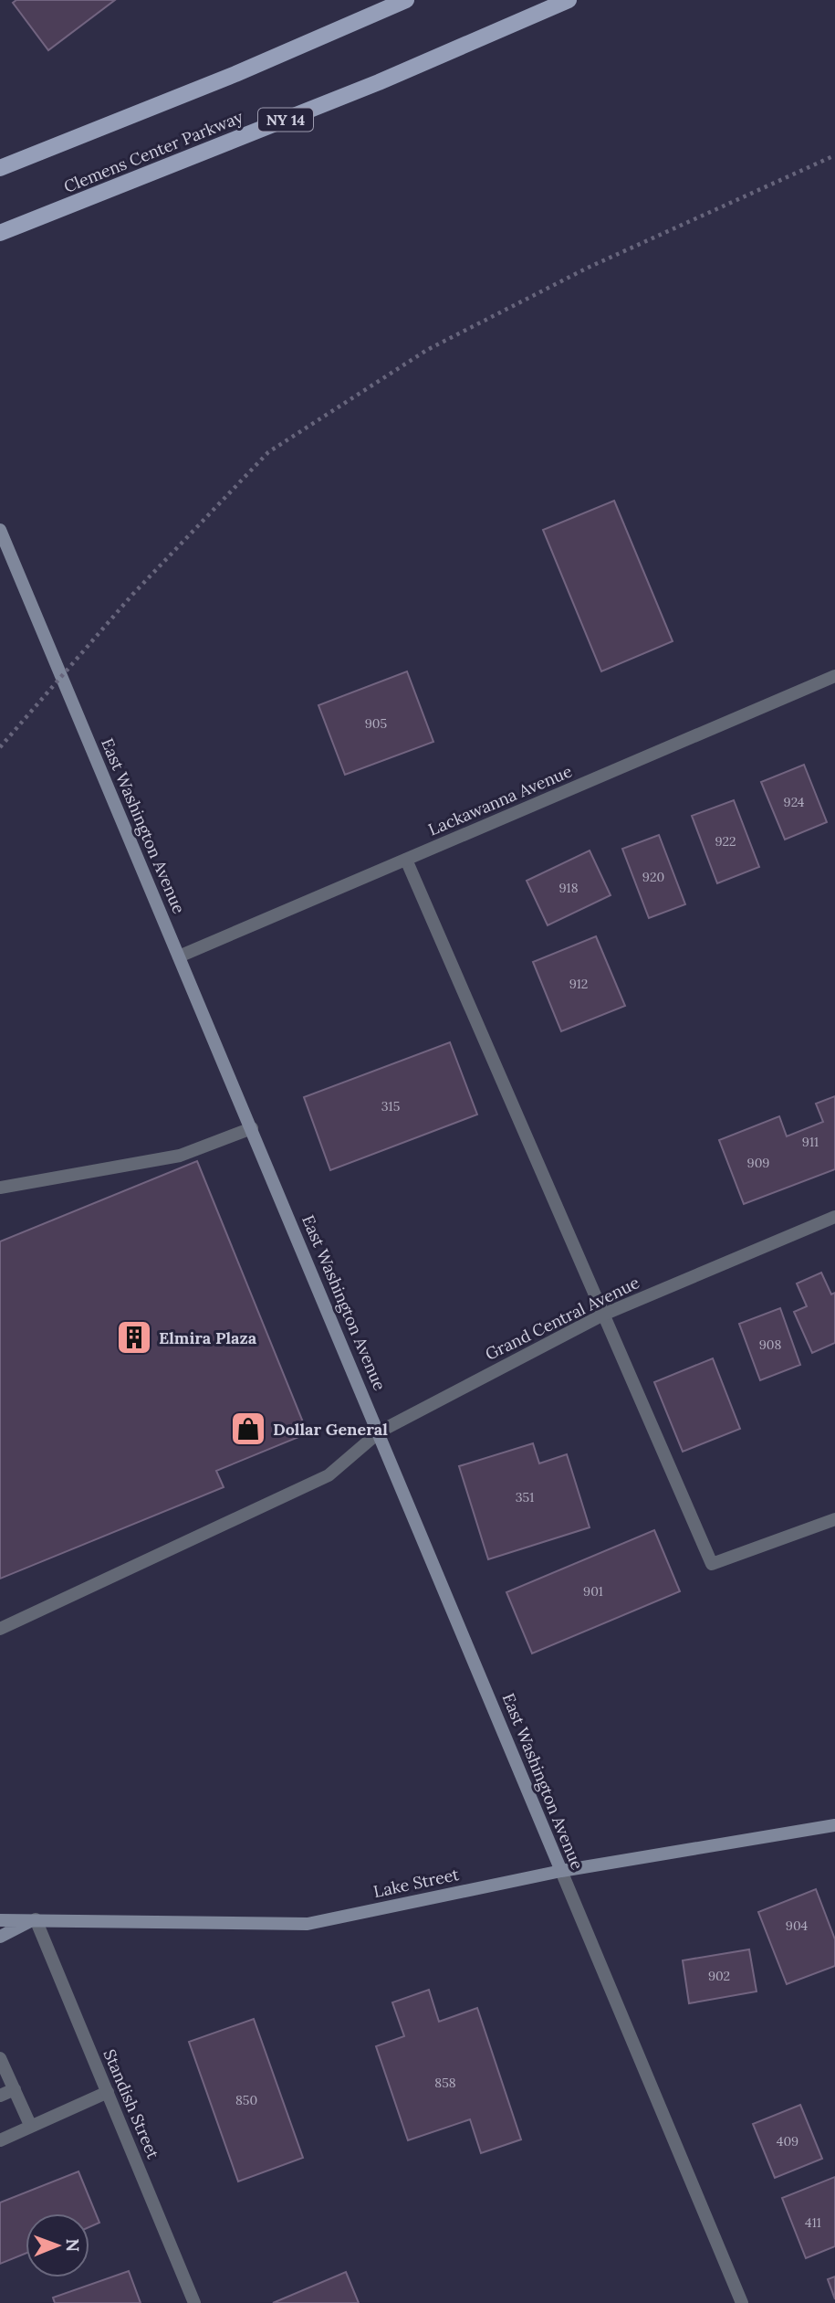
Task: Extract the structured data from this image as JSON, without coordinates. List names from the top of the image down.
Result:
{
  "streets": {
    "main road": ["NY 14", "Clemens Center Parkway"],
    "street": [
      "Lackawanna Avenue",
      "East Washington Avenue",
      "Grand Central Avenue",
      "Lake Street",
      "Standish Street"
    ]
  },
  "crossings": [
    ["Lackawanna Avenue", "East Washington Avenue"],
    ["East Washington Avenue", "Grand Central Avenue"],
    ["East Washington Avenue", "Lake Street"],
    ["Lake Street", "Standish Street"]
  ],
  "places": {
    "building": ["Elmira Plaza"],
    "shop": ["Dollar General"]
  },
  "house_numbers": [
    "905",
    "924",
    "922",
    "920",
    "918",
    "912",
    "315",
    "911",
    "909",
    "908",
    "351",
    "901",
    "904",
    "902",
    "858",
    "850",
    "409",
    "411"
  ],
  "north": "right"
}
